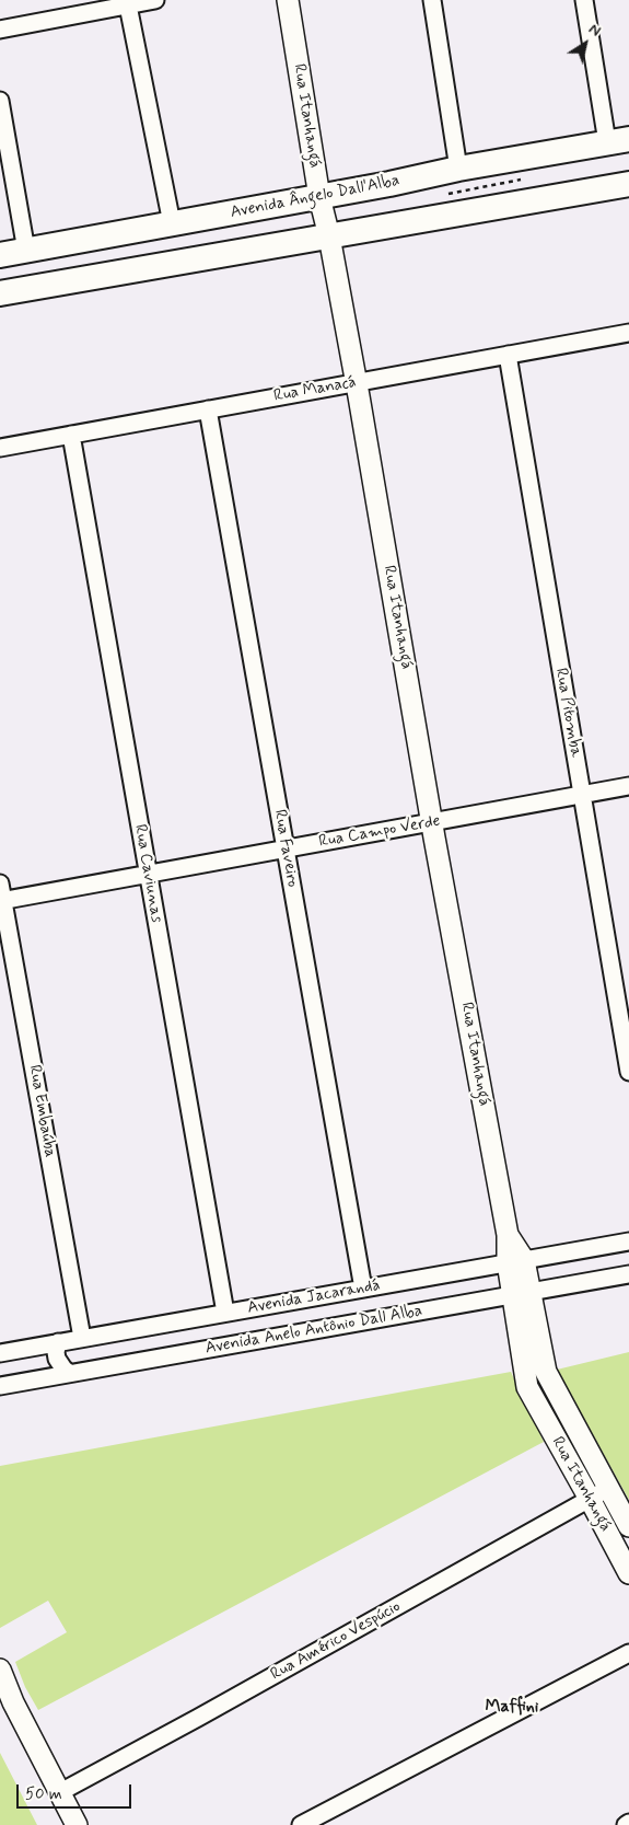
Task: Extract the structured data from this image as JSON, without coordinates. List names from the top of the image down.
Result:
{
  "streets": {
    "main road": ["Avenida Ângelo Dall'Alba"],
    "street": [
      "Rua Itanhangá",
      "Rua Manacá",
      "Rua Pitomba",
      "Rua Campo Verde",
      "Rua Faveiro",
      "Rua Caviunas",
      "Rua Embaúba",
      "Avenida Jacarandá",
      "Avenida Anelo Antônio Dall Alba",
      "Rua Américo Vespúcio"
    ]
  },
  "crossings": [
    ["Rua Itanhangá", "Avenida Ângelo Dall'Alba"],
    ["Rua Itanhangá", "Rua Manacá"],
    ["Rua Itanhangá", "Rua Campo Verde"],
    ["Rua Itanhangá", "Avenida Jacarandá"],
    ["Rua Itanhangá", "Avenida Anelo Antônio Dall Alba"],
    ["Rua Itanhangá", "Rua Américo Vespúcio"],
    ["Rua Manacá", "Rua Pitomba"],
    ["Rua Manacá", "Rua Faveiro"],
    ["Rua Manacá", "Rua Caviunas"],
    ["Rua Pitomba", "Rua Campo Verde"],
    ["Rua Campo Verde", "Rua Faveiro"],
    ["Rua Campo Verde", "Rua Caviunas"],
    ["Rua Campo Verde", "Rua Embaúba"],
    ["Rua Faveiro", "Avenida Jacarandá"],
    ["Rua Caviunas", "Avenida Jacarandá"],
    ["Rua Embaúba", "Avenida Jacarandá"]
  ],
  "districts": ["Maffini"],
  "scale_bar": "50 m",
  "north": "top right"
}
